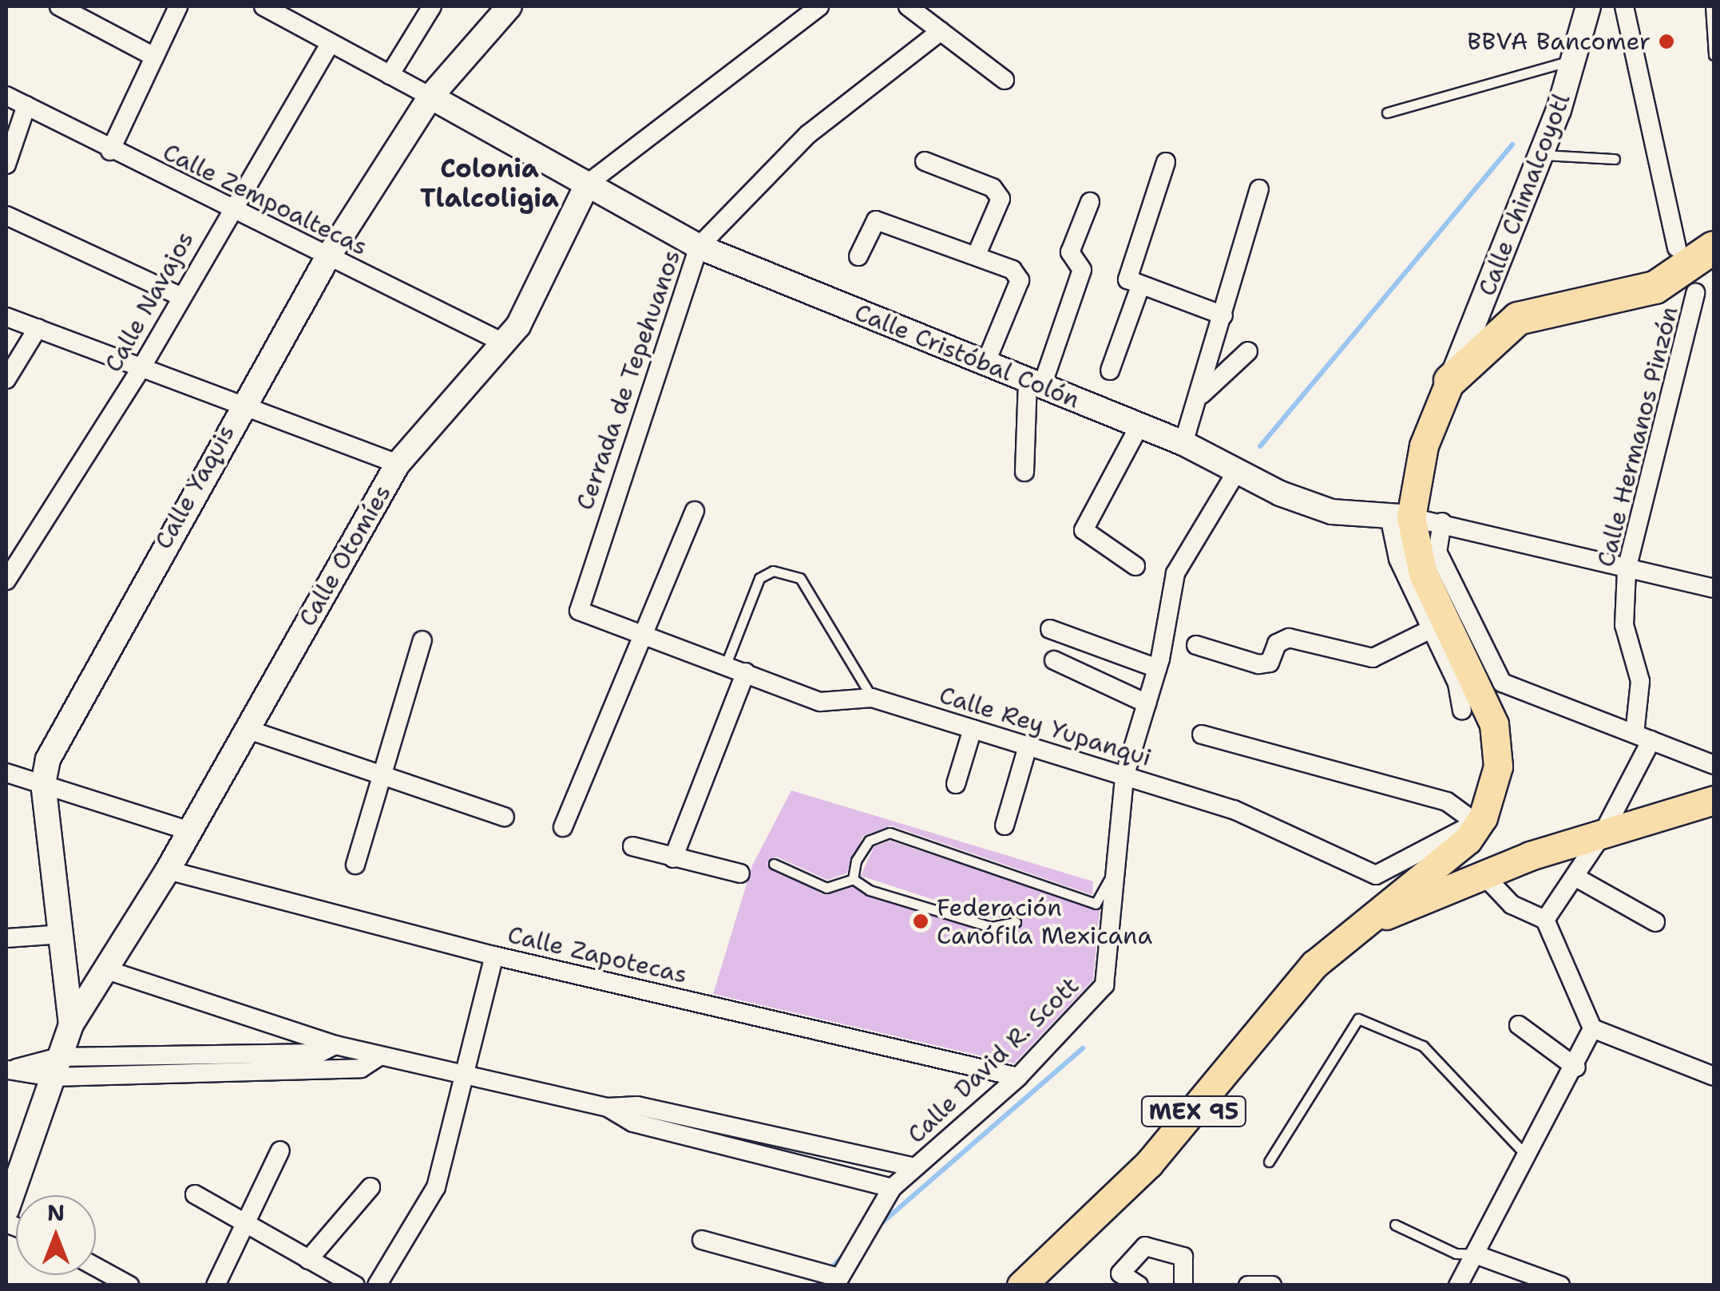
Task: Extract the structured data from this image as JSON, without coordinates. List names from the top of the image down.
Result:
{
  "streets": {
    "main road": ["MEX 95"],
    "street": [
      "Calle Chimalcoyotl",
      "Calle Zempoaltecas",
      "Calle Navajos",
      "Calle Cristóbal Colón",
      "Cerrada de Tepehuanos",
      "Calle Hermanos Pinzón",
      "Calle Yaquis",
      "Calle Otomíes",
      "Calle Rey Yupanqui",
      "Calle Zapotecas",
      "Calle David R. Scott"
    ]
  },
  "crossings": [
    ["Calle Zempoaltecas", "Calle Navajos"],
    ["Calle Zempoaltecas", "Calle Yaquis"],
    ["Calle Zempoaltecas", "Calle Otomíes"],
    ["Calle Navajos", "Calle Cristóbal Colón"],
    ["Calle Cristóbal Colón", "Cerrada de Tepehuanos"],
    ["Calle Cristóbal Colón", "Calle Hermanos Pinzón"],
    ["Calle Cristóbal Colón", "Calle Yaquis"],
    ["Calle Cristóbal Colón", "Calle Otomíes"],
    ["Calle Cristóbal Colón", "Calle David R. Scott"],
    ["Cerrada de Tepehuanos", "Calle Rey Yupanqui"],
    ["Calle Yaquis", "Calle Otomíes"],
    ["Calle Otomíes", "Calle Zapotecas"],
    ["Calle Rey Yupanqui", "Calle David R. Scott"],
    ["Calle Rey Yupanqui", "MEX 95"],
    ["Calle Zapotecas", "Calle David R. Scott"]
  ],
  "districts": ["Colonia Tlalcoligia"],
  "places": ["BBVA Bancomer", "Federación Canófila Mexicana"],
  "north": "top"
}
